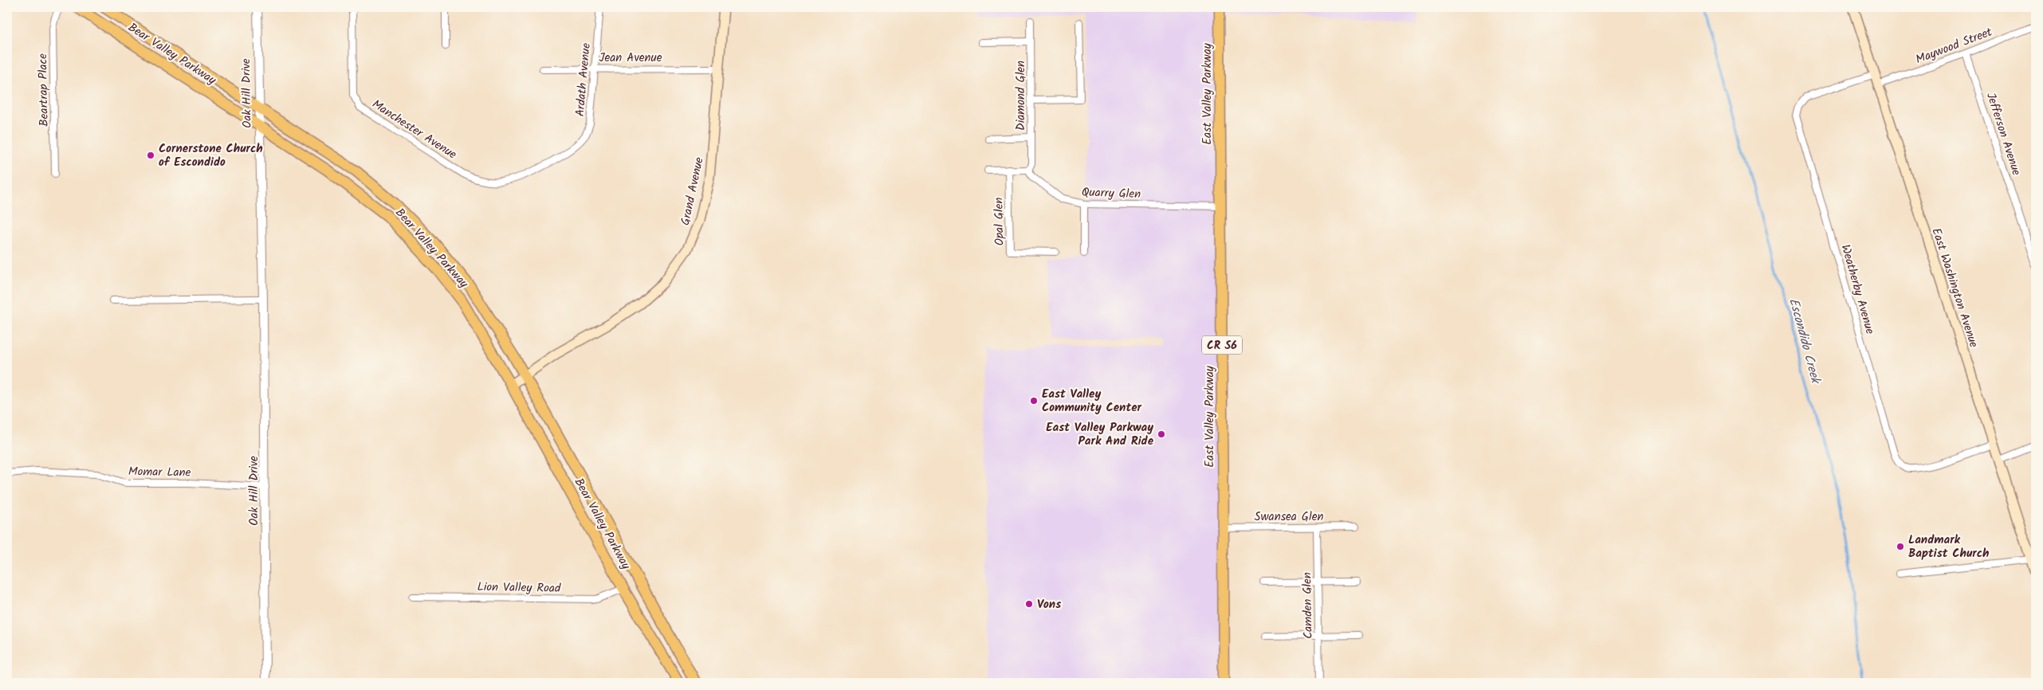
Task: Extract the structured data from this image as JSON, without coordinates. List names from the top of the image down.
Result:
{
  "streets": {
    "main road": [
      "Bear Valley Parkway",
      "East Valley Parkway",
      "Grand Avenue",
      "East Washington Avenue",
      "CR S6"
    ],
    "street": [
      "Maywood Street",
      "Jean Avenue",
      "Ardath Avenue",
      "Beartrap Place",
      "Oak Hill Drive",
      "Diamond Glen",
      "Manchester Avenue",
      "Jefferson Avenue",
      "Quarry Glen",
      "Opal Glen",
      "Weatherby Avenue",
      "Momar Lane",
      "Swansea Glen",
      "Lion Valley Road",
      "Camden Glen"
    ]
  },
  "crossings": [
    ["Maywood Street", "Jefferson Avenue"],
    ["Maywood Street", "East Washington Avenue"],
    ["Bear Valley Parkway", "Oak Hill Drive"],
    ["Bear Valley Parkway", "Grand Avenue"],
    ["Bear Valley Parkway", "Lion Valley Road"],
    ["Jean Avenue", "Ardath Avenue"],
    ["Jean Avenue", "Grand Avenue"],
    ["Ardath Avenue", "Manchester Avenue"],
    ["Oak Hill Drive", "Momar Lane"],
    ["East Valley Parkway", "Quarry Glen"],
    ["East Valley Parkway", "Swansea Glen"],
    ["Diamond Glen", "Quarry Glen"],
    ["East Washington Avenue", "Weatherby Avenue"],
    ["Swansea Glen", "Camden Glen"]
  ],
  "water": ["Escondido Creek"],
  "places": [
    "Cornerstone Church of Escondido",
    "East Valley Community Center",
    "East Valley Parkway Park And Ride",
    "Landmark Baptist Church",
    "Vons"
  ]
}
